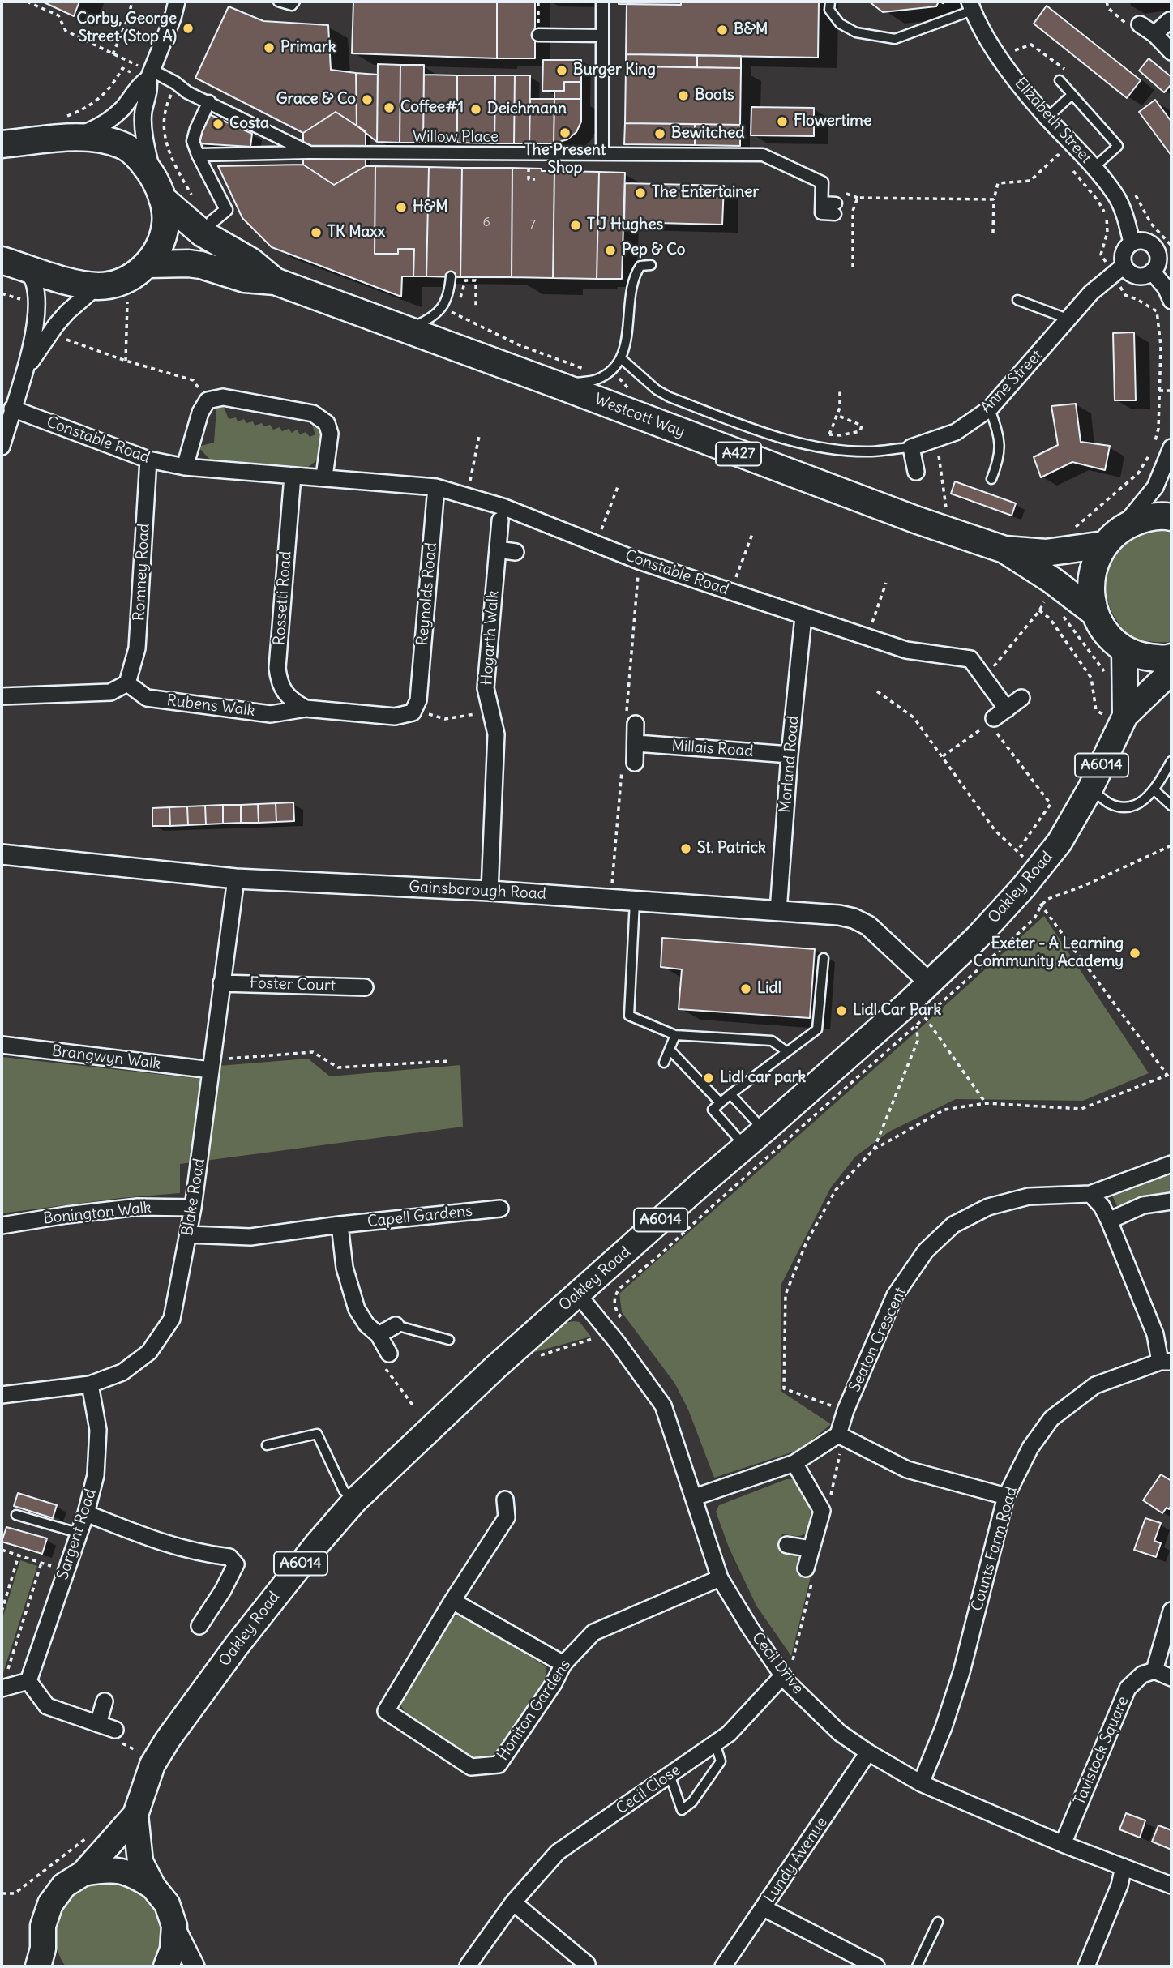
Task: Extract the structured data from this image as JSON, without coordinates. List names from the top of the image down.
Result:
{
  "streets": {
    "highway": ["Westcott Way", "A427"],
    "main road": ["A6014", "Oakley Road"],
    "street": [
      "Elizabeth Street",
      "Willow Place",
      "Anne Street",
      "Constable Road",
      "Romney Road",
      "Reynolds Road",
      "Rossetti Road",
      "Hogarth Walk",
      "Rubens Walk",
      "Millais Road",
      "Morland Road",
      "Gainsborough Road",
      "Foster Court",
      "Brangwyn Walk",
      "Blake Road",
      "Bonington Walk",
      "Capell Gardens",
      "Seaton Crescent",
      "Sargent Road",
      "Counts Farm Road",
      "Cecil Drive",
      "Honiton Gardens",
      "Tavistock Square",
      "Cecil Close",
      "Lundy Avenue"
    ]
  },
  "crossings": [
    ["Elizabeth Street", "Anne Street"],
    ["Constable Road", "Romney Road"],
    ["Constable Road", "Reynolds Road"],
    ["Constable Road", "Rossetti Road"],
    ["Constable Road", "Morland Road"],
    ["Romney Road", "Rubens Walk"],
    ["Reynolds Road", "Rubens Walk"],
    ["Rossetti Road", "Rubens Walk"],
    ["Hogarth Walk", "Gainsborough Road"],
    ["Millais Road", "Morland Road"],
    ["Morland Road", "Gainsborough Road"],
    ["A6014", "Oakley Road"],
    ["Oakley Road", "Gainsborough Road"],
    ["Oakley Road", "Cecil Drive"],
    ["Gainsborough Road", "Blake Road"],
    ["Foster Court", "Blake Road"],
    ["Brangwyn Walk", "Blake Road"],
    ["Blake Road", "Bonington Walk"],
    ["Blake Road", "Capell Gardens"],
    ["Blake Road", "Sargent Road"],
    ["Counts Farm Road", "Cecil Drive"],
    ["Cecil Drive", "Honiton Gardens"],
    ["Cecil Drive", "Tavistock Square"],
    ["Cecil Drive", "Cecil Close"],
    ["Cecil Drive", "Lundy Avenue"]
  ],
  "places": [
    "Corby, George Street (Stop A)",
    "B&M",
    "Primark",
    "Burger King",
    "Boots",
    "Grace & Co",
    "Coffee#1",
    "Deichmann",
    "Flowertime",
    "Costa",
    "The Present Shop",
    "Bewitched",
    "The Entertainer",
    "H&M",
    "T J Hughes",
    "TK Maxx",
    "Pep & Co",
    "St. Patrick",
    "Exeter - A Learning Community Academy",
    "Lidl",
    "Lidl Car Park",
    "Lidl car park"
  ],
  "house_numbers": ["6", "7"]
}
